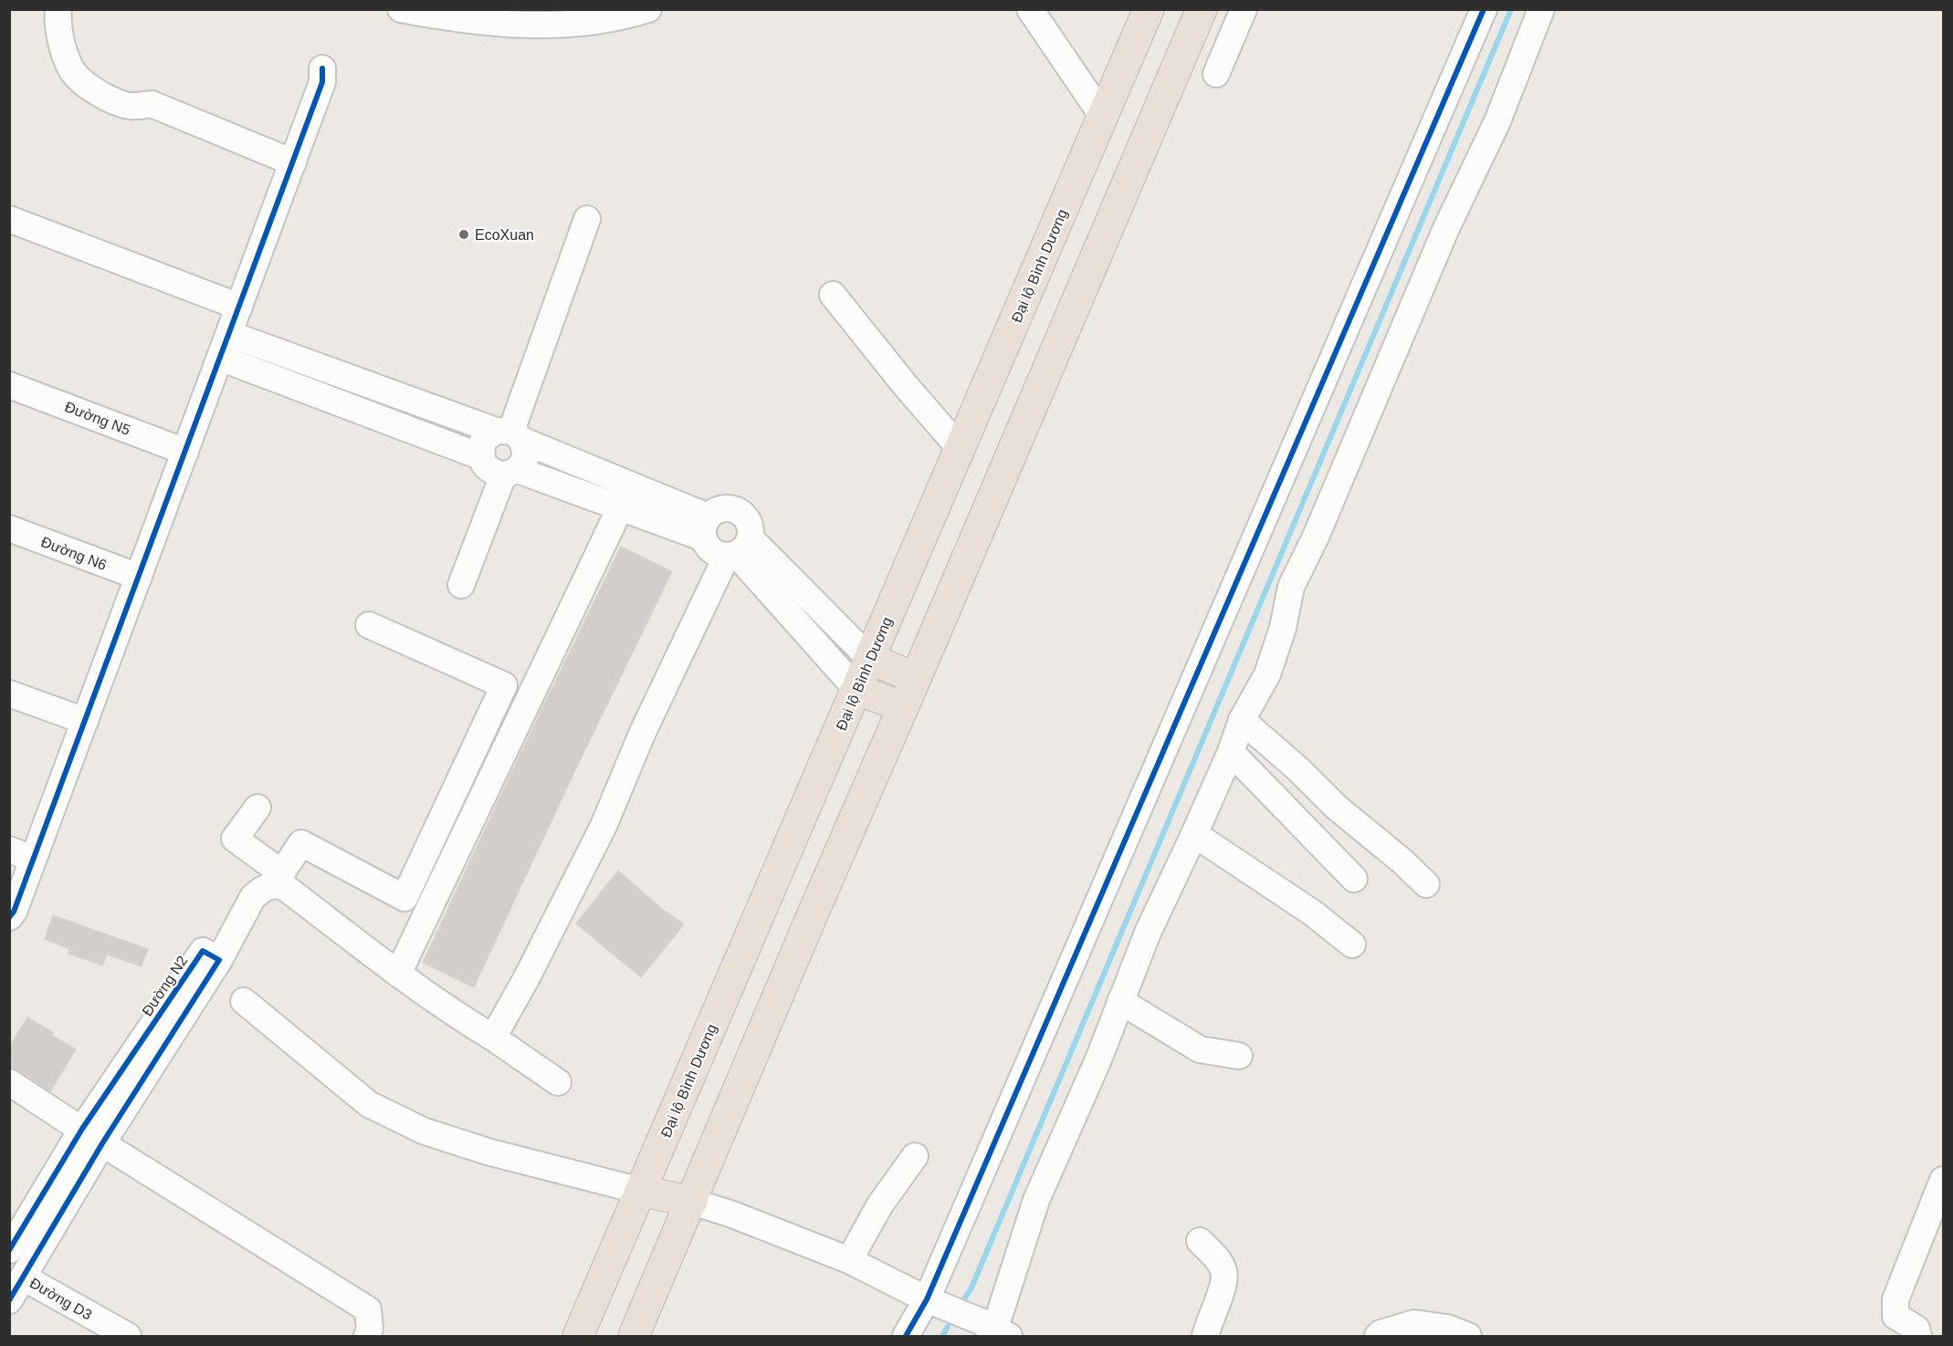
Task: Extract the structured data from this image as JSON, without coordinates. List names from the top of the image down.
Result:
{
  "streets": {
    "highway": ["Đại lộ Bình Dương"],
    "street": ["Đường N5", "Đường N6", "Đường D3"],
    "cycle path": ["Đường N2"]
  },
  "places": ["EcoXuan"]
}
